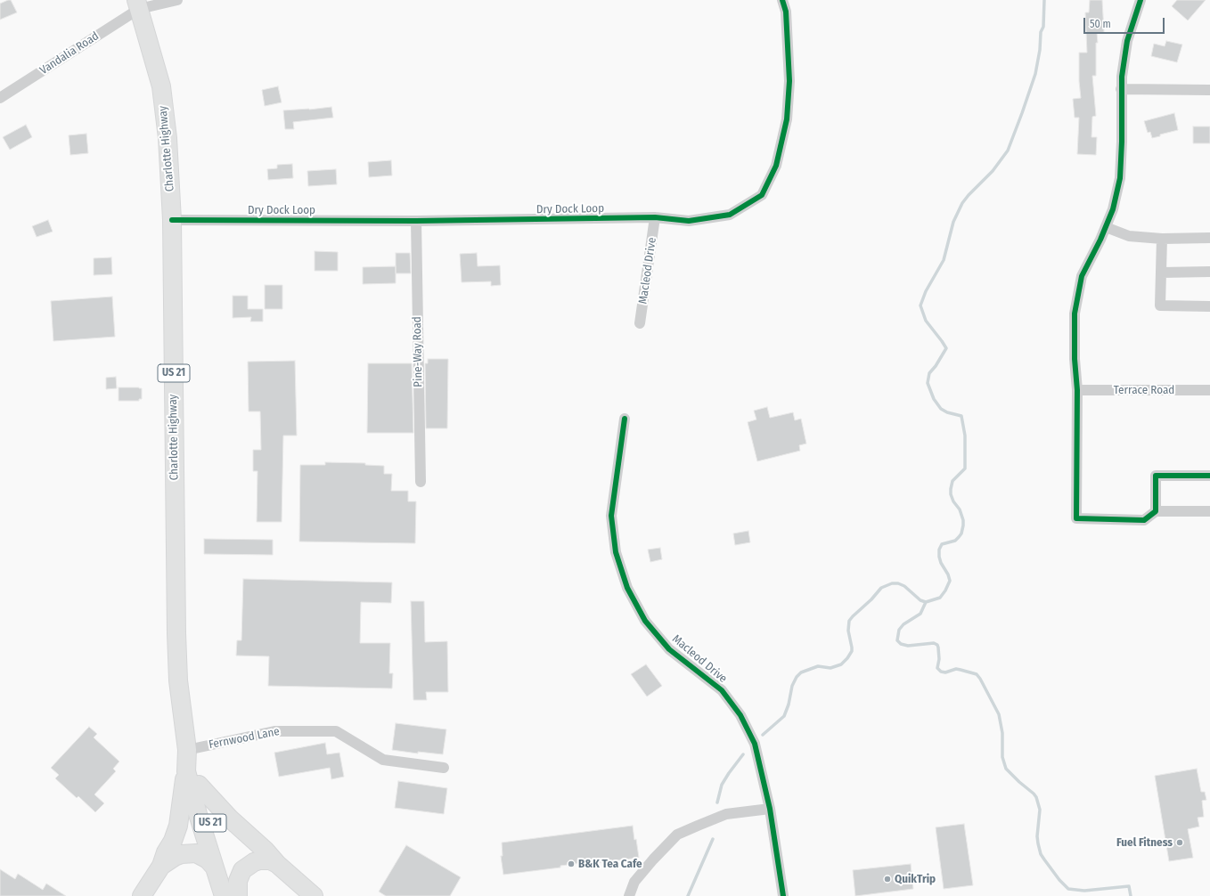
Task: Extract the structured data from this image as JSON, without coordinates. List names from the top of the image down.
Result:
{
  "streets": {
    "main road": ["Charlotte Highway", "US 21"],
    "street": [
      "Vandalia Road",
      "Dry Dock Loop",
      "Macleod Drive",
      "Pine-Way Road",
      "Terrace Road",
      "Fernwood Lane"
    ]
  },
  "crossings": [
    ["Vandalia Road", "Charlotte Highway"],
    ["Charlotte Highway", "Dry Dock Loop"],
    ["Charlotte Highway", "Fernwood Lane"],
    ["Dry Dock Loop", "Macleod Drive"],
    ["Dry Dock Loop", "Pine-Way Road"]
  ],
  "places": ["Fuel Fitness", "B&K Tea Cafe", "QuikTrip"],
  "scale_bar": "50 m"
}
